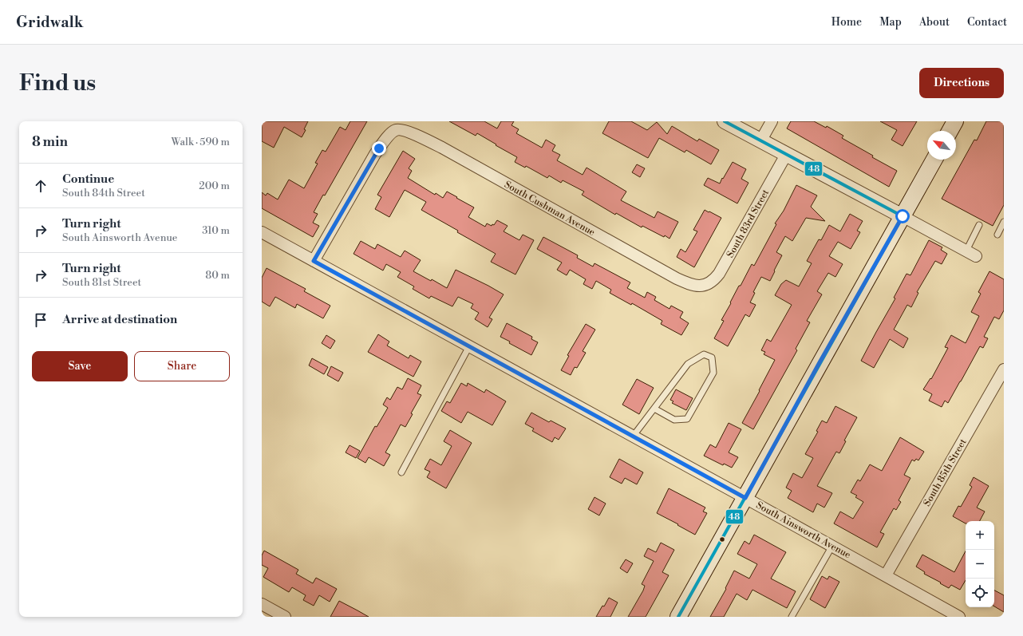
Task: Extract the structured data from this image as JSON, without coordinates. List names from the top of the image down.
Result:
{
  "streets": {
    "street": [
      "South Cushman Avenue",
      "South 83rd Street",
      "South 85th Street",
      "South Ainsworth Avenue"
    ]
  },
  "crossings": [
    ["South Cushman Avenue", "South 83rd Street"],
    ["South Cushman Avenue", "South Ainsworth Avenue"],
    ["South 85th Street", "South Ainsworth Avenue"]
  ],
  "lines": ["transit line 48"],
  "north": "top left",
  "page": {
    "header": "Gridwalk",
    "nav": [
      "Home",
      "Map",
      "About",
      "Contact"
    ],
    "buttons": [
      "Directions",
      ["Save", "Share"]
    ],
    "title": "Find us",
    "heading": ["8 min", "Walk · 590 m"],
    "list": [
      ["Continue", "South 84th Street", "200 m"],
      ["Turn right", "South Ainsworth Avenue", "310 m"],
      ["Turn right", "South 81st Street", "80 m"],
      "Arrive at destination"
    ],
    "map_buttons": ["+", "−"]
  }
}
